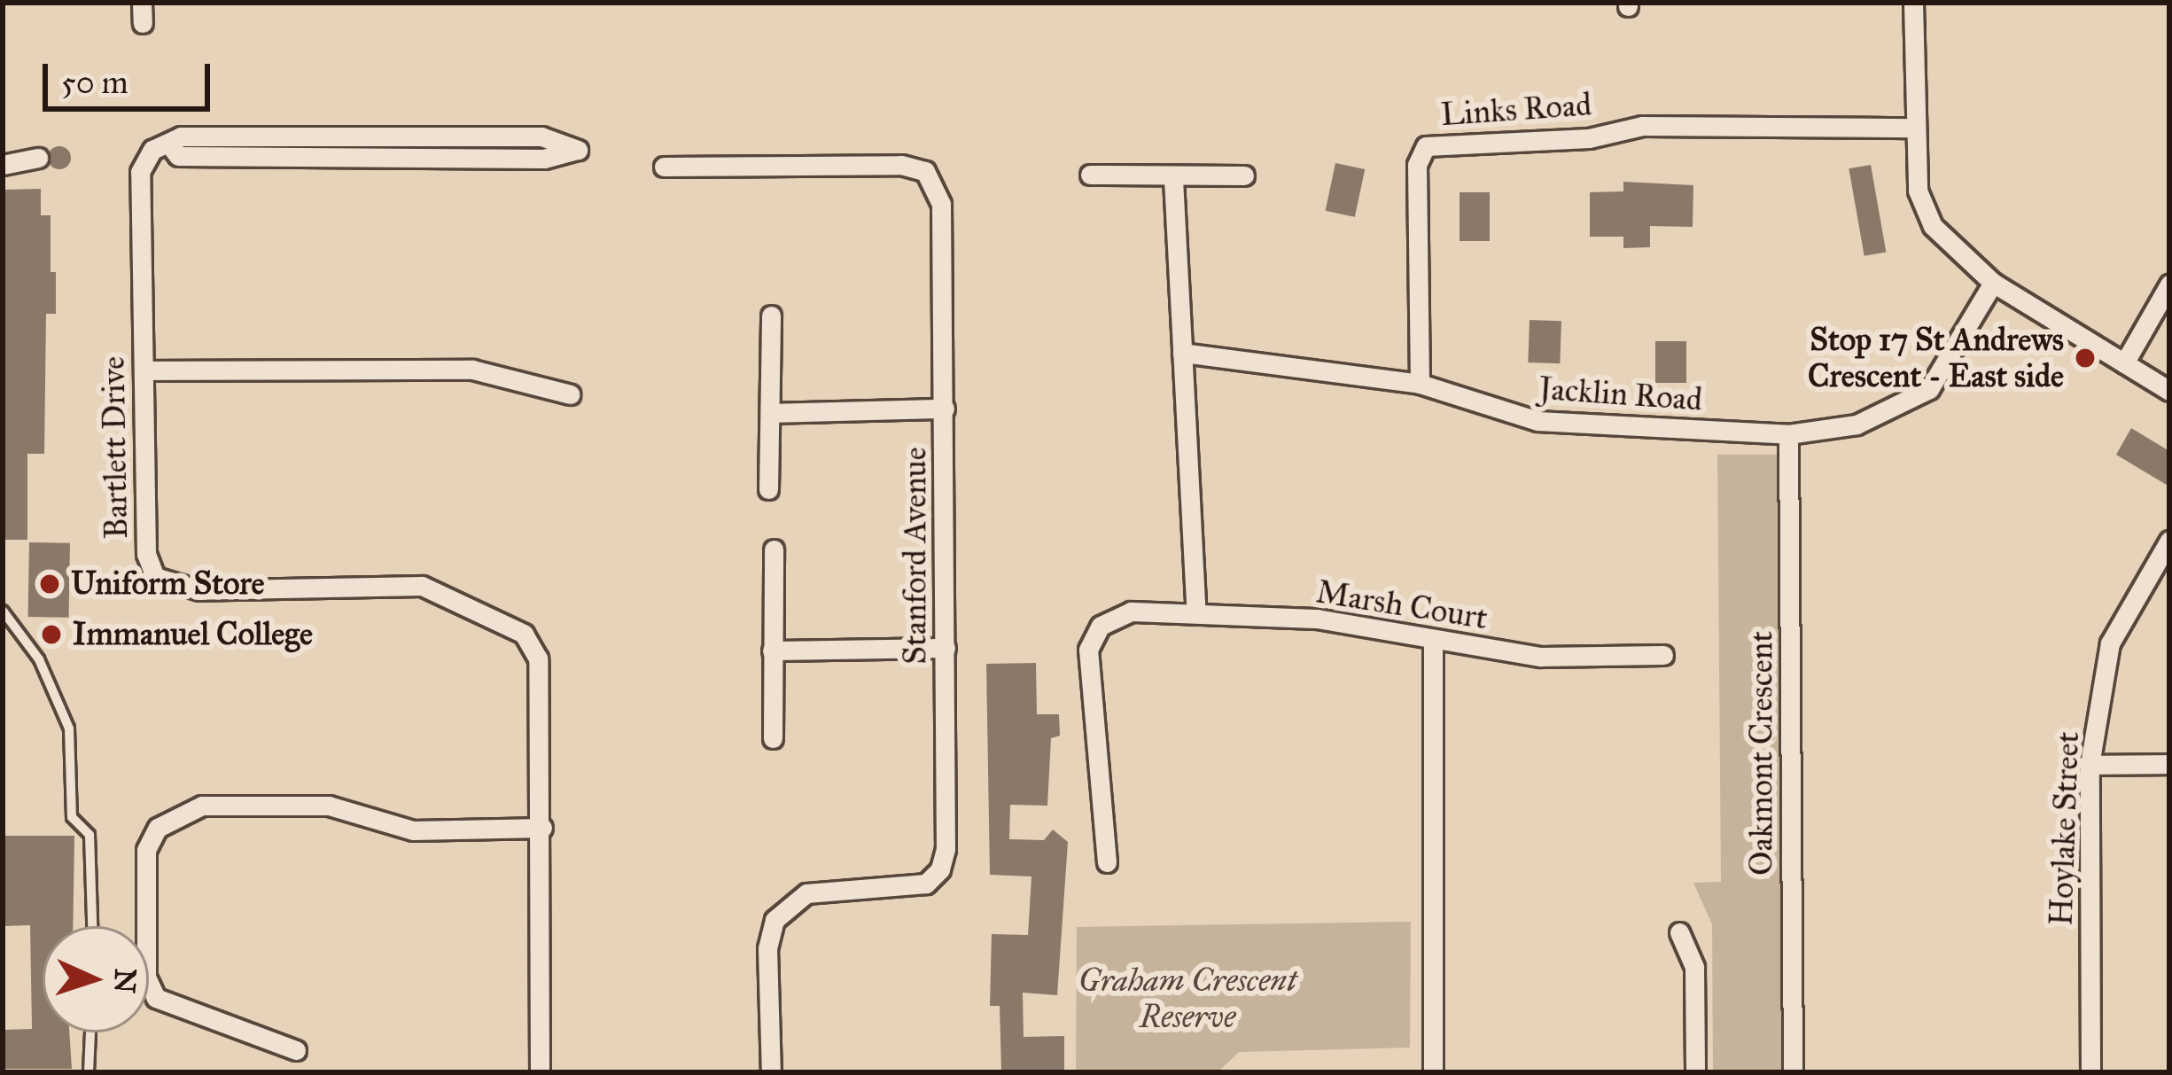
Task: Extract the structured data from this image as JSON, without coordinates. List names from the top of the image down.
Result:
{
  "streets": {
    "street": [
      "Links Road",
      "Jacklin Road",
      "Bartlett Drive",
      "Stanford Avenue",
      "Marsh Court",
      "Oakmont Crescent",
      "Hoylake Street"
    ]
  },
  "crossings": [
    ["Links Road", "Jacklin Road"],
    ["Jacklin Road", "Oakmont Crescent"]
  ],
  "parks": ["Graham Crescent Reserve"],
  "places": ["Stop 17 St Andrews Crescent - East side", "Uniform Store", "Immanuel College"],
  "scale_bar": "50 m",
  "north": "right"
}
